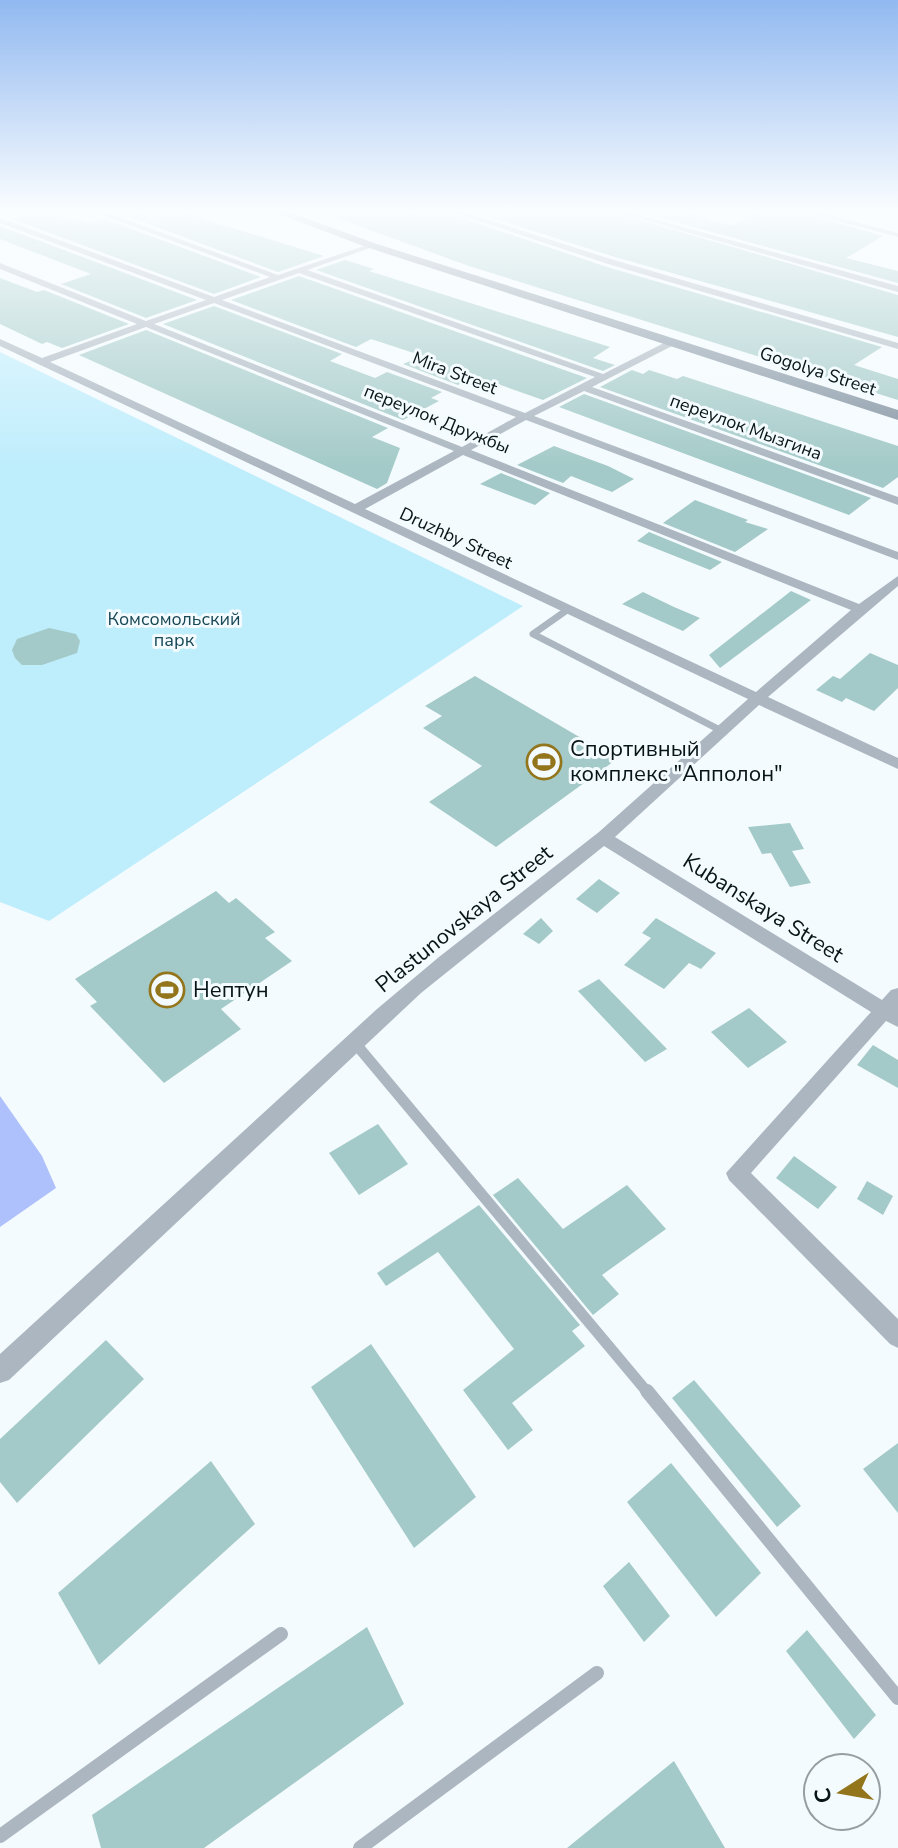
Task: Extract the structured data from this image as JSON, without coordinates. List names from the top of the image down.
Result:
{
  "streets": {
    "street": [
      "Gogolya Street",
      "Mira Street",
      "переулок Дружбы",
      "переулок Мызгина",
      "Druzhby Street",
      "Kubanskaya Street",
      "Plastunovskaya Street"
    ]
  },
  "crossings": [
    ["переулок Дружбы", "Plastunovskaya Street"],
    ["Druzhby Street", "Plastunovskaya Street"],
    ["Kubanskaya Street", "Plastunovskaya Street"]
  ],
  "parks": ["Комсомольский парк"],
  "places": {
    "sports": ["Спортивный комплекс \"Апполон\"", "Нептун"]
  },
  "north": "left"
}
